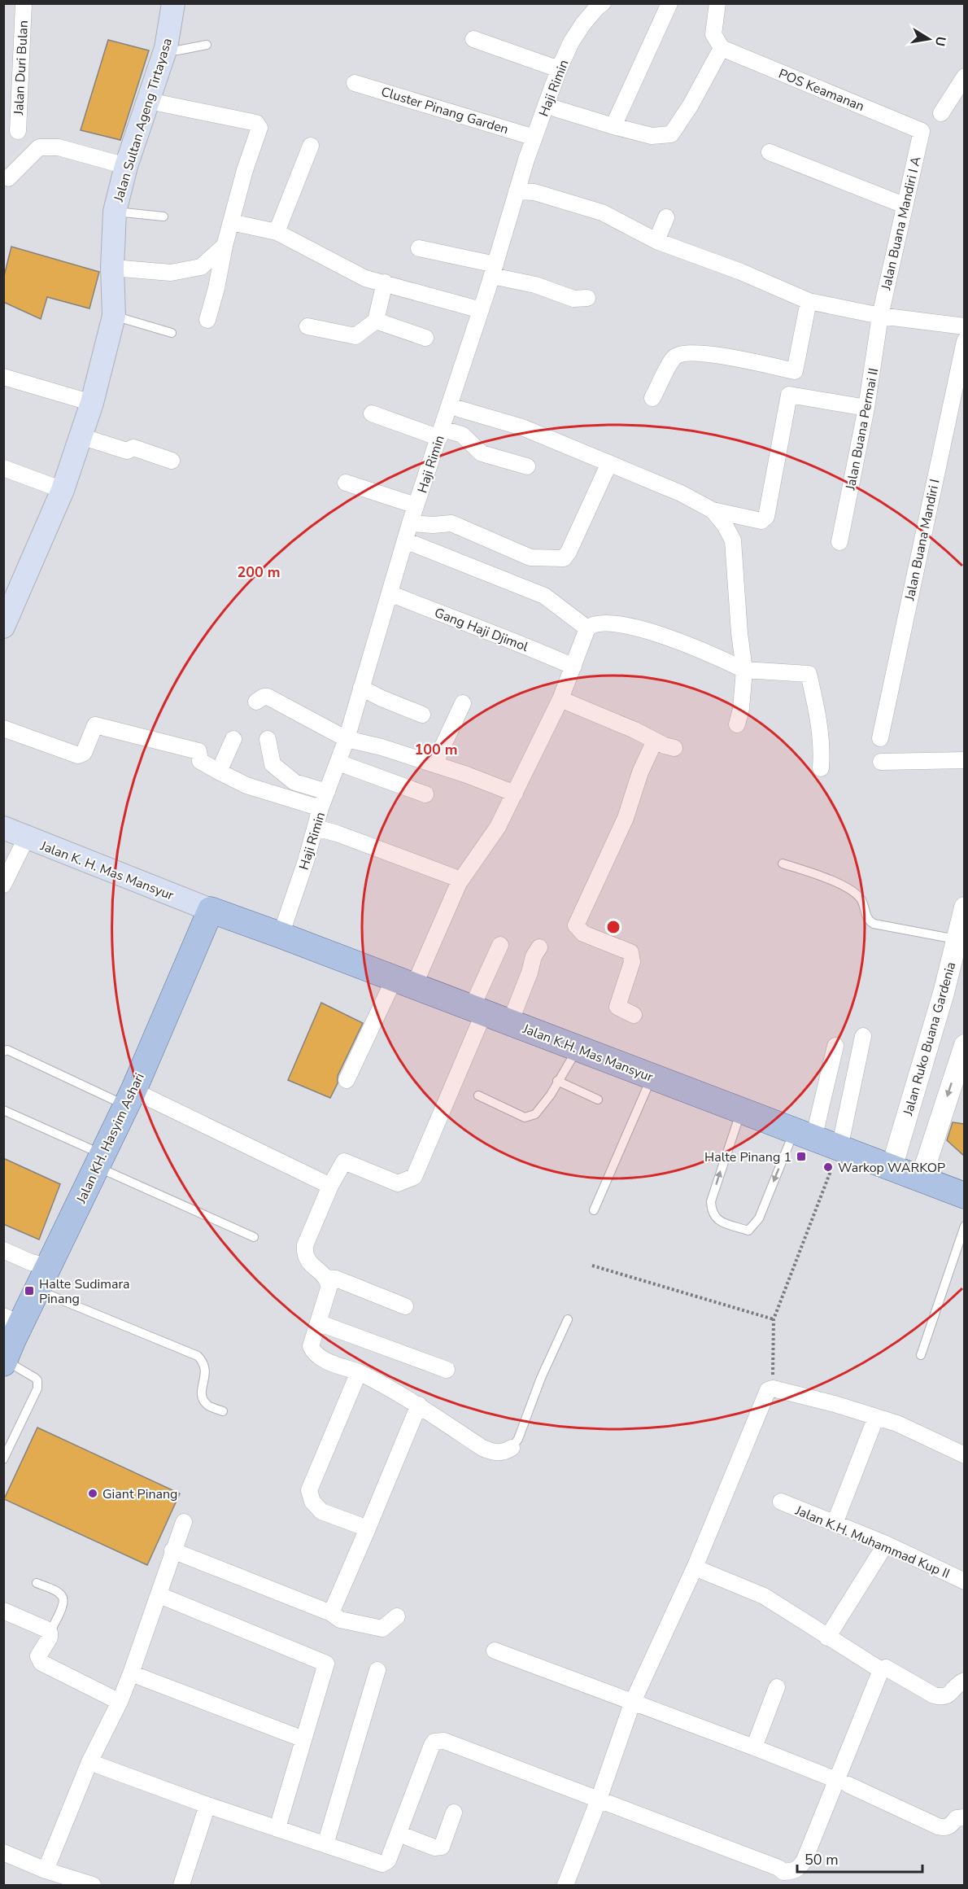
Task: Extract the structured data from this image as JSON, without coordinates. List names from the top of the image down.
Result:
{
  "streets": {
    "main road": [
      "Jalan Sultan Ageng Tirtayasa",
      "Jalan K. H. Mas Mansyur",
      "Jalan K.H. Mas Mansyur",
      "Jalan KH. Hasyim Ashari"
    ],
    "street": [
      "Jalan Duri Bulan",
      "Haji Rimin",
      "POS Keamanan",
      "Cluster Pinang Garden",
      "Jalan Buana Mandiri I A",
      "Jalan Buana Permai II",
      "Jalan Buana Mandiri I",
      "Gang Haji Djimol",
      "Jalan Ruko Buana Gardenia",
      "Jalan K.H. Muhammad Kup II"
    ]
  },
  "crossings": [
    ["Haji Rimin", "Cluster Pinang Garden"],
    ["Haji Rimin", "Gang Haji Djimol"],
    ["Haji Rimin", "Jalan K.H. Mas Mansyur"],
    ["POS Keamanan", "Jalan Buana Mandiri I A"],
    ["Jalan Buana Mandiri I A", "Jalan Buana Permai II"],
    ["Jalan K. H. Mas Mansyur", "Jalan K.H. Mas Mansyur"],
    ["Jalan K. H. Mas Mansyur", "Jalan KH. Hasyim Ashari"],
    ["Jalan Ruko Buana Gardenia", "Jalan K.H. Mas Mansyur"],
    ["Jalan K.H. Mas Mansyur", "Jalan KH. Hasyim Ashari"]
  ],
  "places": {
    "transit": ["Halte Pinang 1", "Halte Sudimara Pinang"],
    "other": ["Warkop WARKOP", "Giant Pinang"]
  },
  "scale_bar": "50 m",
  "north": "right",
  "rings": ["200 m", "100 m"]
}
